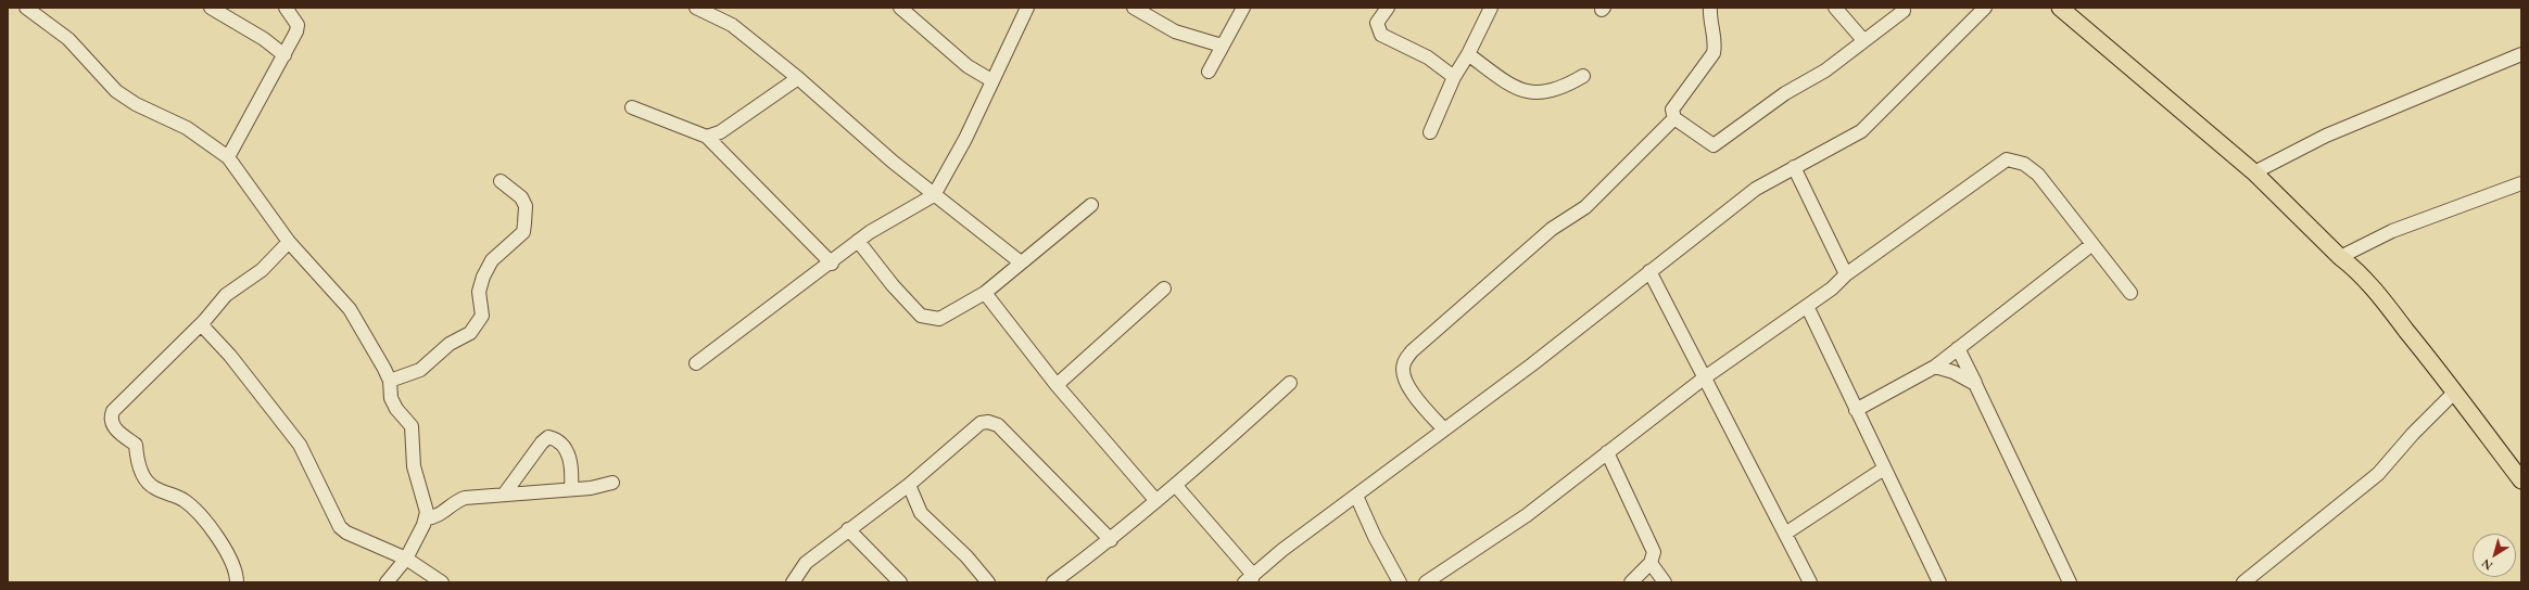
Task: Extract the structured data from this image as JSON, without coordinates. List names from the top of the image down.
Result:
{
  "north": "bottom left"
}
